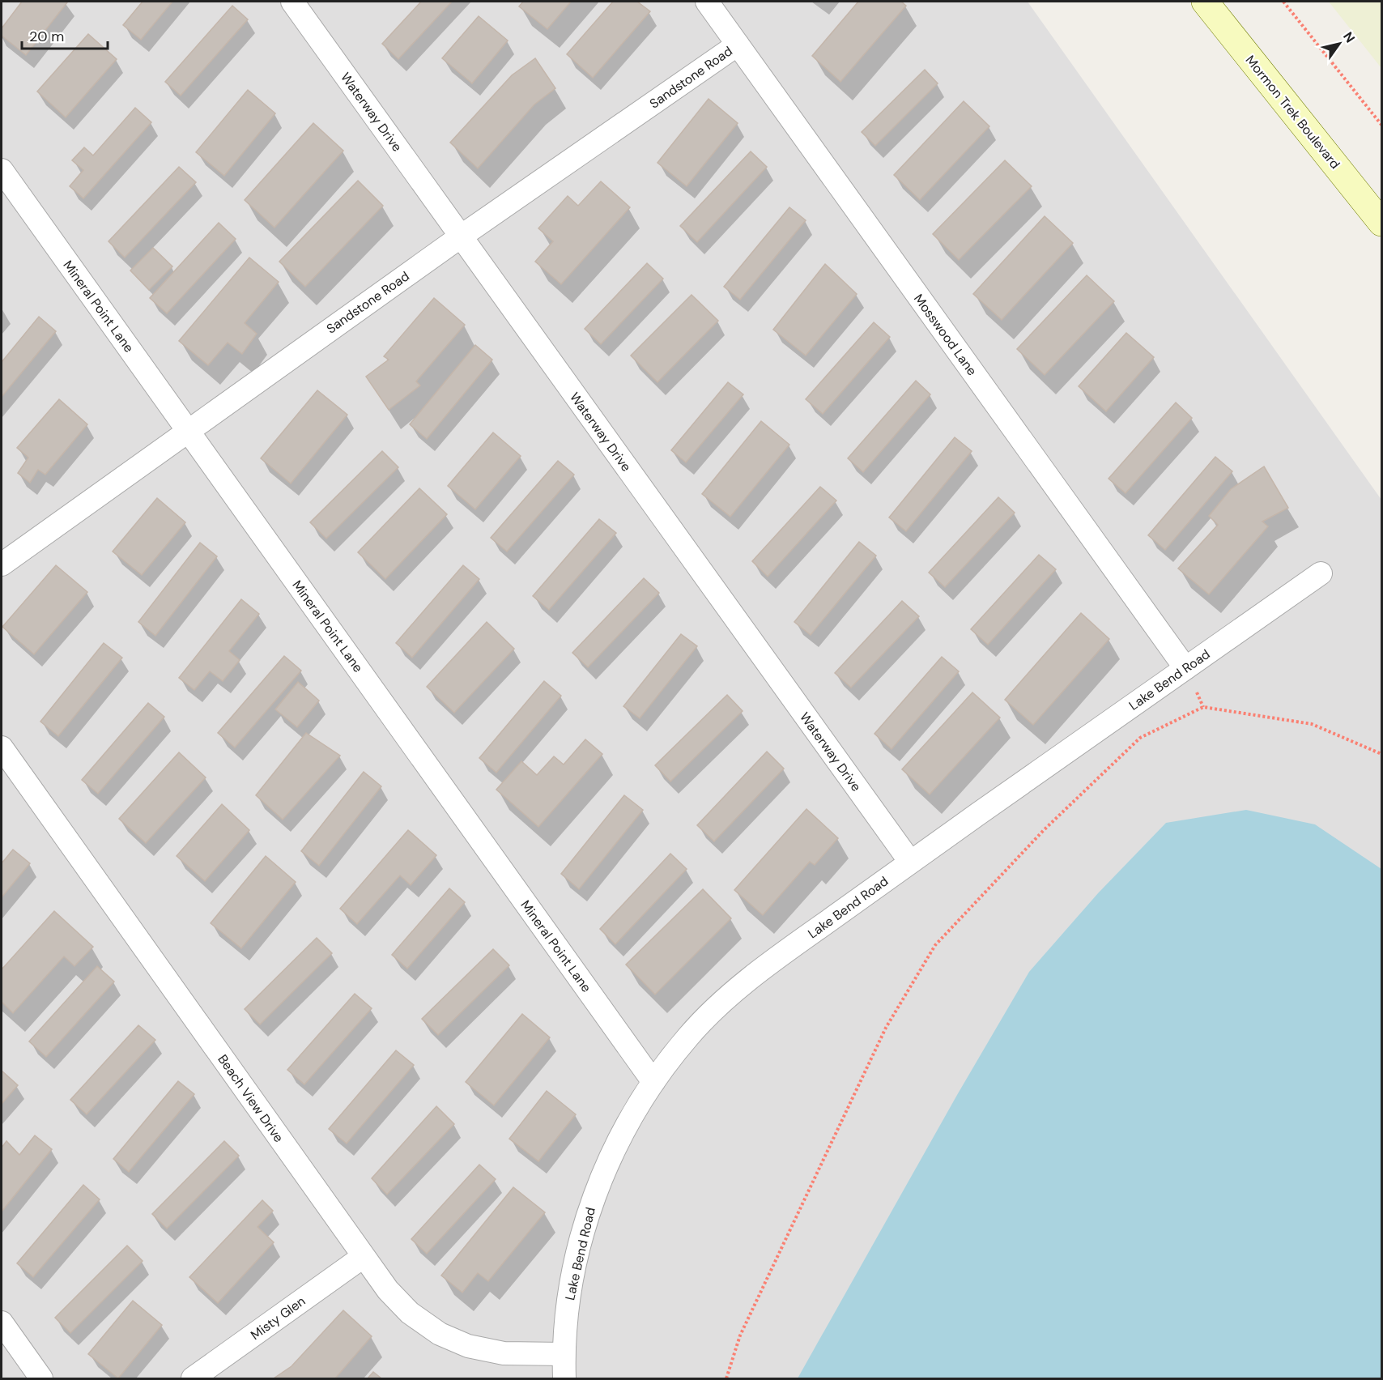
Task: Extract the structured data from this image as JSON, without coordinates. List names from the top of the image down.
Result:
{
  "streets": {
    "main road": ["Mormon Trek Boulevard"],
    "street": [
      "Sandstone Road",
      "Waterway Drive",
      "Mineral Point Lane",
      "Mosswood Lane",
      "Lake Bend Road",
      "Beach View Drive",
      "Misty Glen"
    ]
  },
  "crossings": [
    ["Sandstone Road", "Waterway Drive"],
    ["Sandstone Road", "Mineral Point Lane"],
    ["Sandstone Road", "Mosswood Lane"],
    ["Waterway Drive", "Lake Bend Road"],
    ["Mineral Point Lane", "Lake Bend Road"],
    ["Mosswood Lane", "Lake Bend Road"],
    ["Lake Bend Road", "Beach View Drive"],
    ["Beach View Drive", "Misty Glen"]
  ],
  "scale_bar": "20 m",
  "north": "top right"
}
